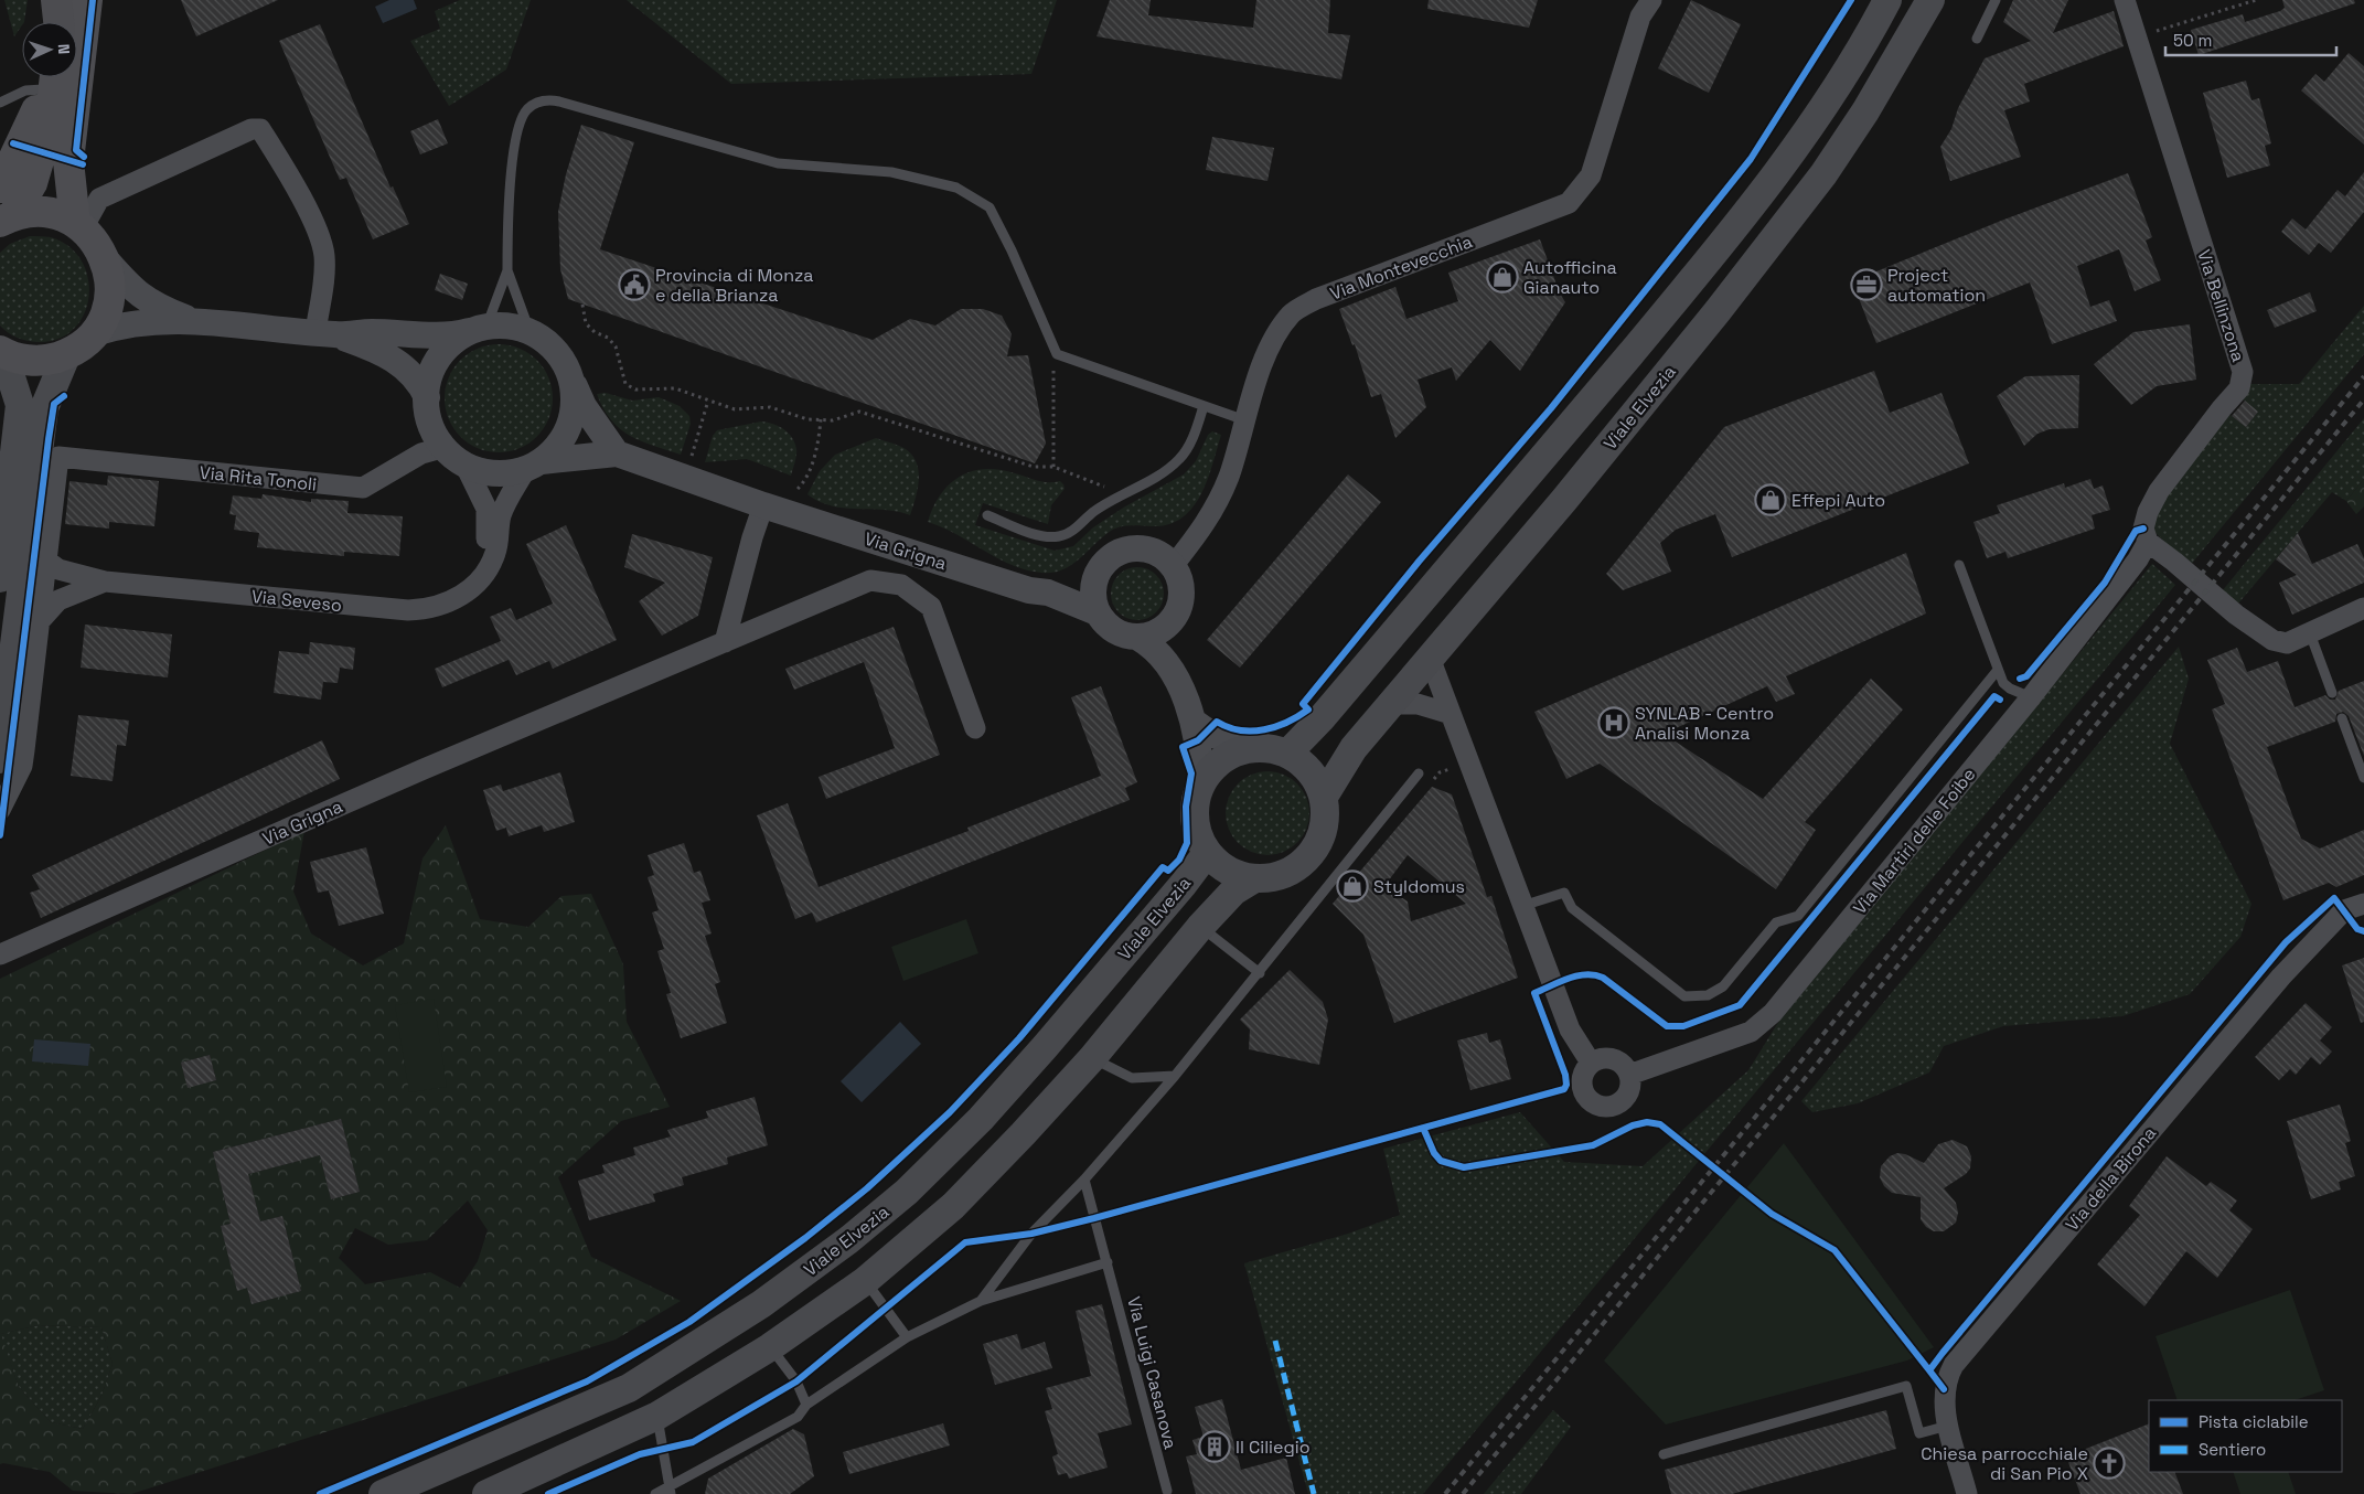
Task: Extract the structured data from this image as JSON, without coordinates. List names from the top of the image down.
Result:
{
  "streets": {
    "main road": ["Viale Elvezia"],
    "street": [
      "Via Montevecchia",
      "Via Bellinzona",
      "Via Rita Tonoli",
      "Via Grigna",
      "Via Seveso",
      "Via Martiri delle Foibe",
      "Via della Birona"
    ],
    "lane": ["Via Luigi Casanova"]
  },
  "crossings": [
    ["Via Montevecchia", "Via Grigna"],
    ["Via Bellinzona", "Via Martiri delle Foibe"],
    ["Via Rita Tonoli", "Via Grigna"],
    ["Via Rita Tonoli", "Via Seveso"],
    ["Via Grigna", "Via Seveso"]
  ],
  "places": {
    "shop": ["Autofficina Gianauto", "Effepi Auto", "Styldomus"],
    "public building": ["Provincia di Monza e della Brianza"],
    "office": ["Project automation"],
    "hospital": ["SYNLAB - Centro Analisi Monza"],
    "building": ["Il Ciliegio"],
    "church": ["Chiesa parrocchiale di San Pio X"]
  },
  "legend": ["Pista ciclabile", "Sentiero"],
  "scale_bar": "50 m",
  "north": "right"
}
